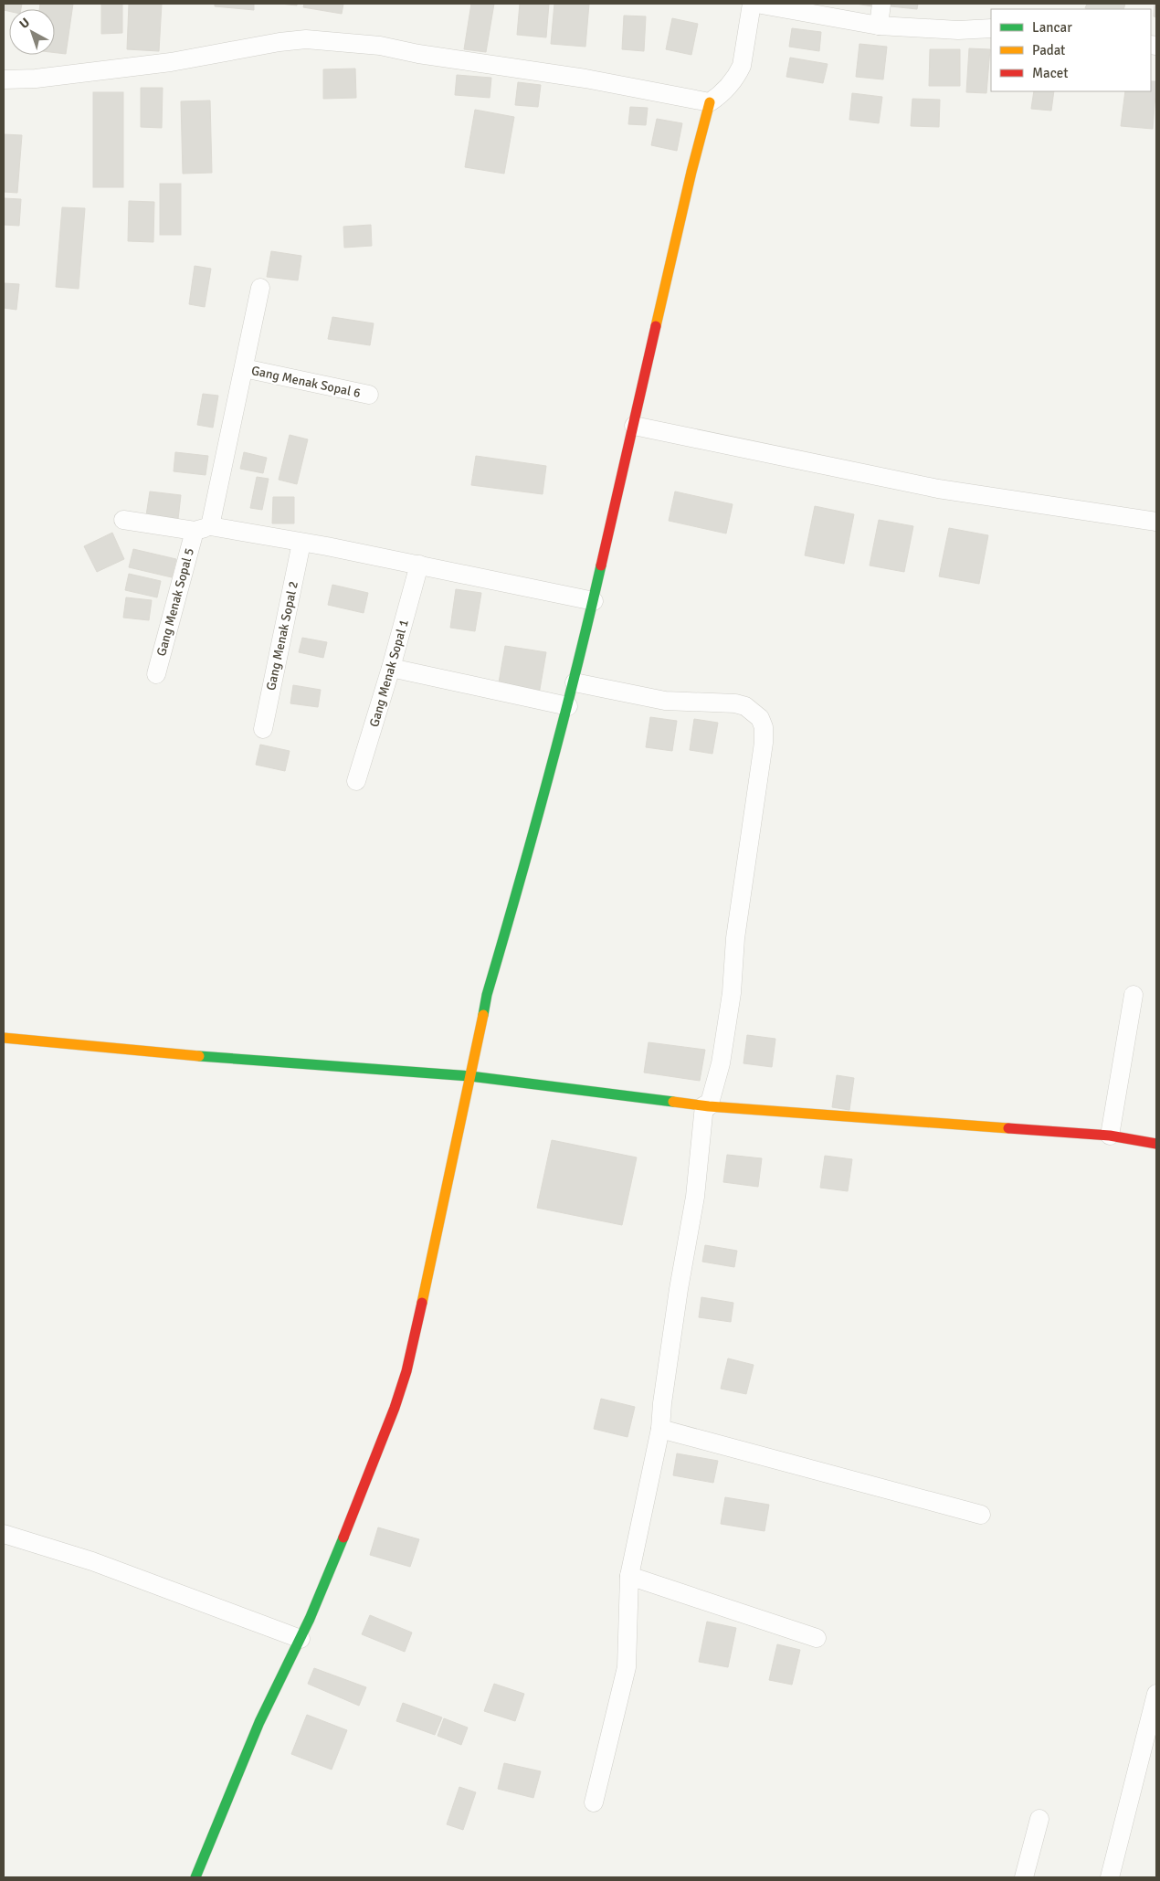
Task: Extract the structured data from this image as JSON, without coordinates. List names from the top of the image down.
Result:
{
  "streets": {
    "street": [
      "Gang Menak Sopal 6",
      "Gang Menak Sopal 5",
      "Gang Menak Sopal 2",
      "Gang Menak Sopal 1"
    ]
  },
  "crossings": [
    ["Gang Menak Sopal 6", "Gang Menak Sopal 5"]
  ],
  "legend": ["Lancar", "Padat", "Macet"],
  "north": "top left"
}
